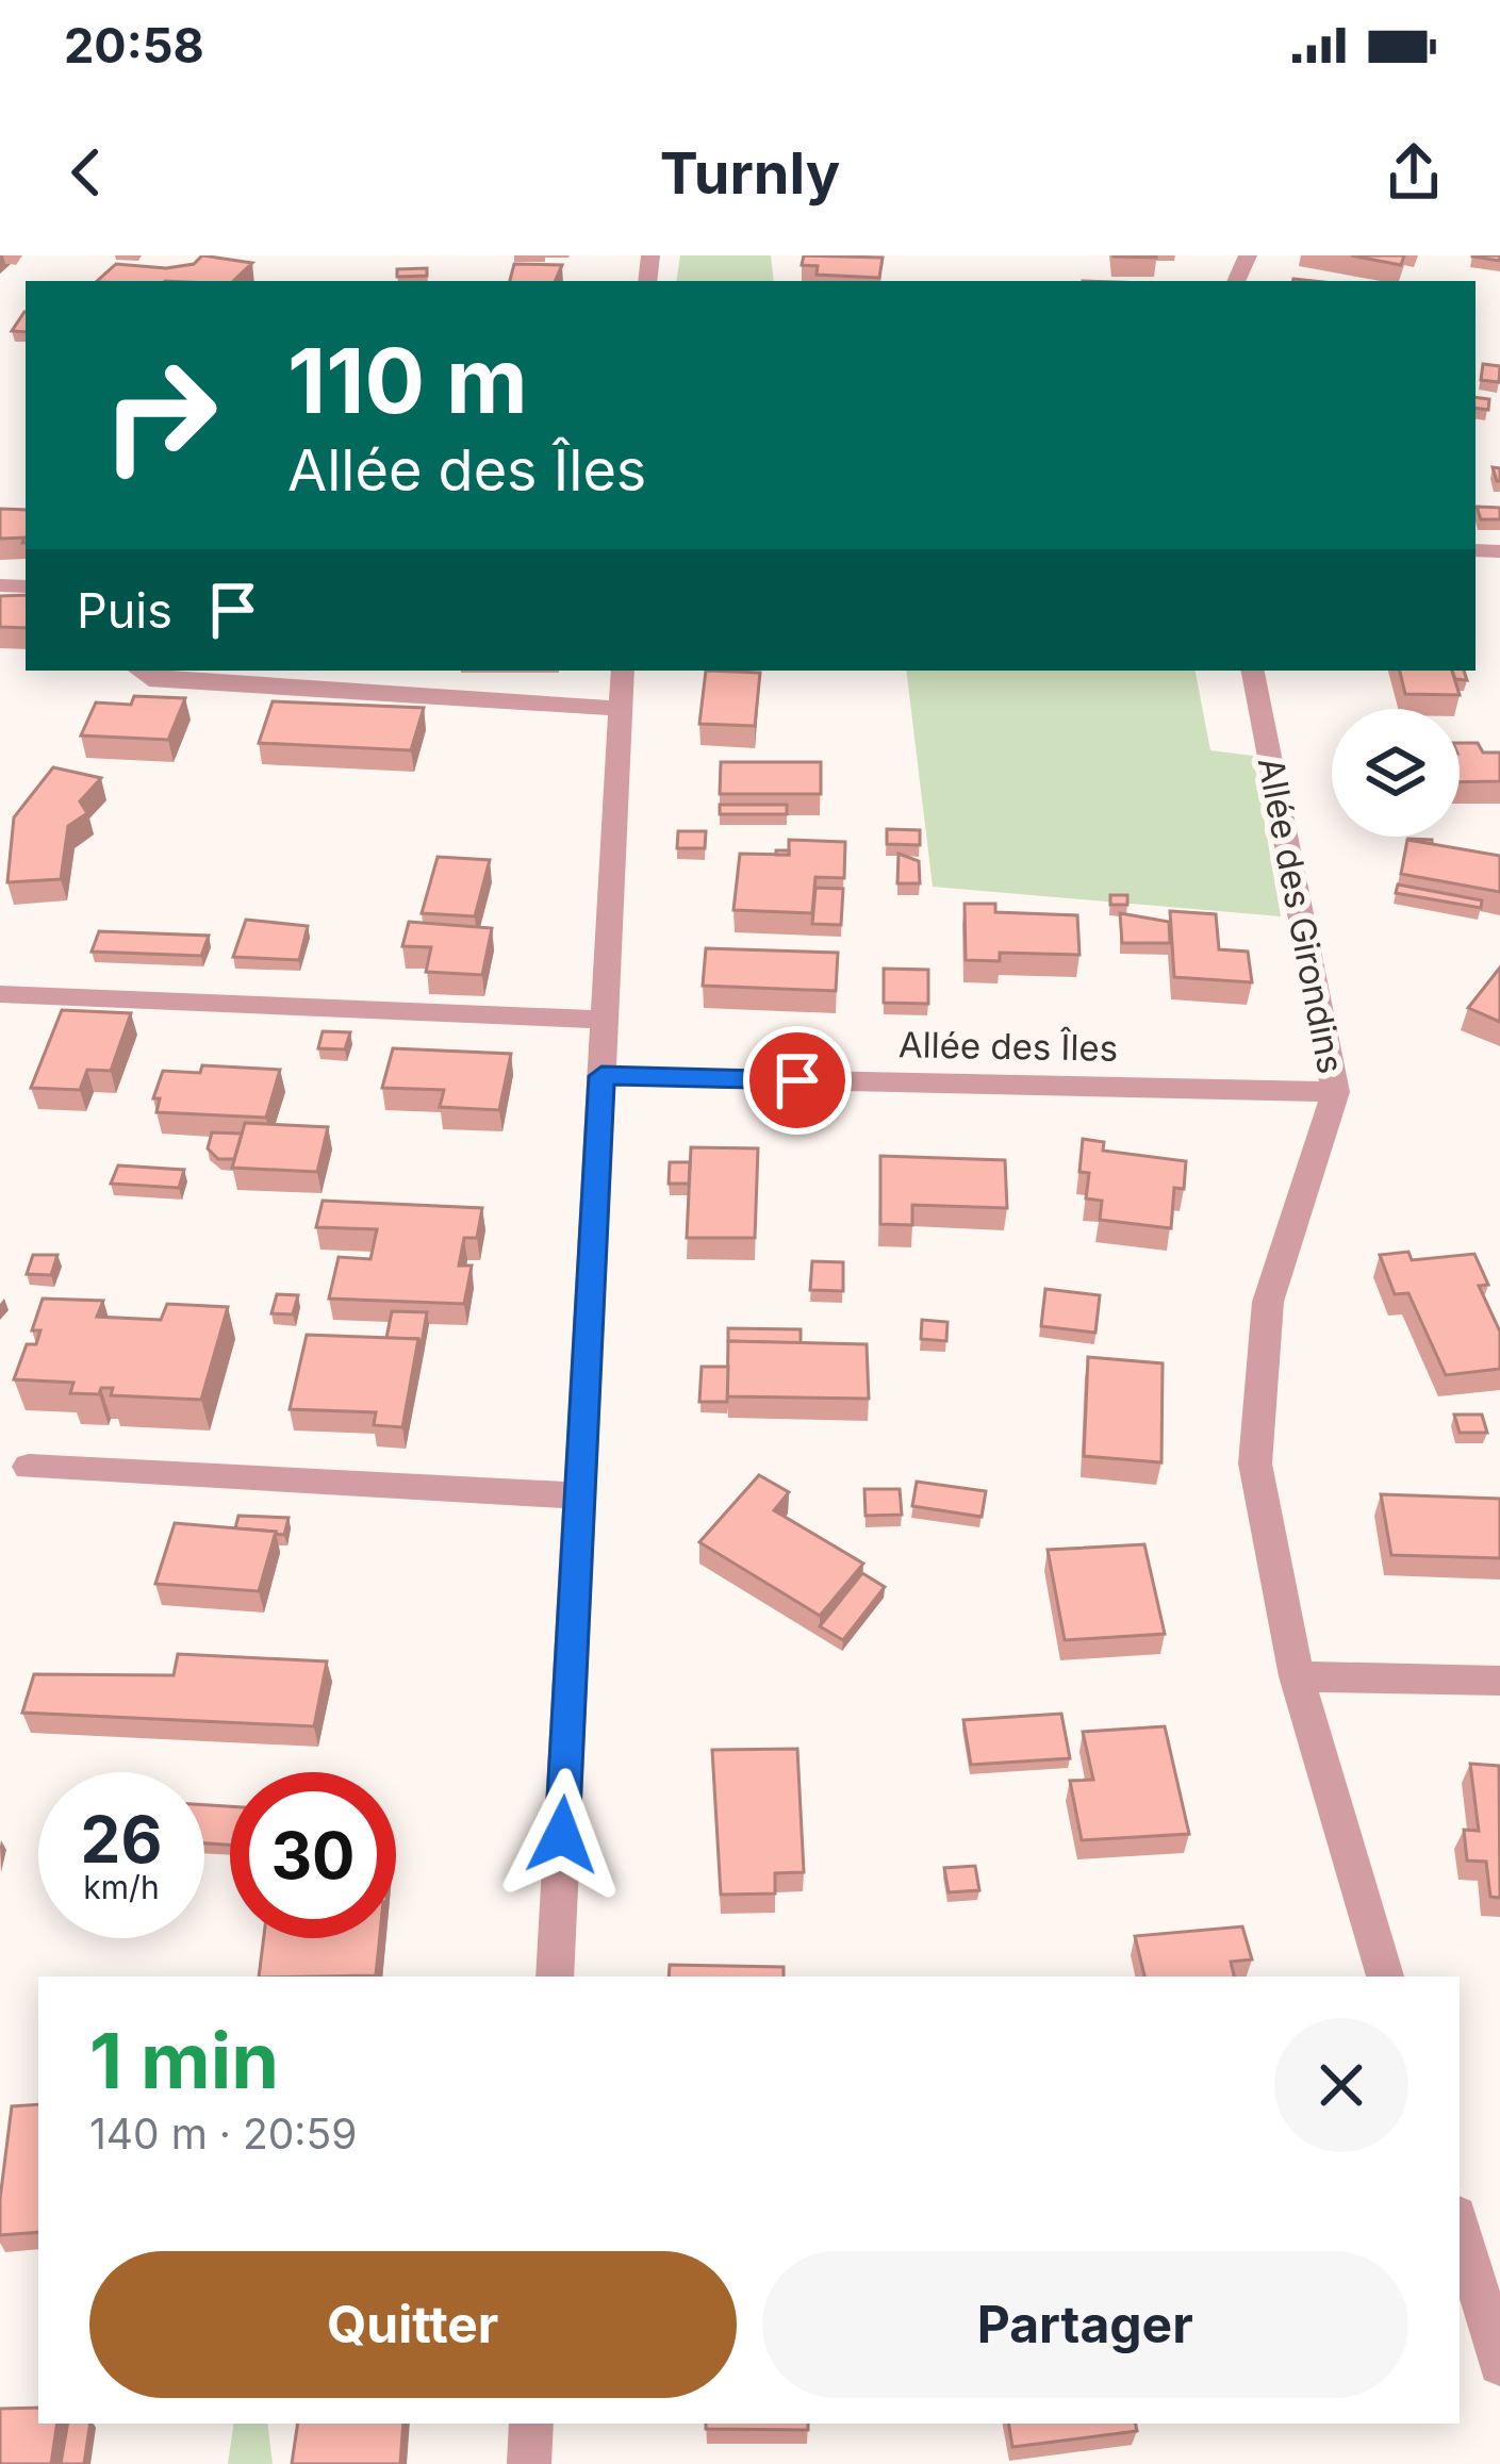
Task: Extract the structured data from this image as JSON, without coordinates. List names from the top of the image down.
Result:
{
  "streets": {
    "street": ["Allée des Girondins", "Allée des Îles"]
  },
  "crossings": [
    ["Allée des Girondins", "Allée des Îles"]
  ],
  "page": {
    "status": "20:58",
    "header": "Turnly",
    "turn": ["110 m", "Allée des Îles"],
    "then": "Puis",
    "speed": "26 km/h",
    "limit": "30",
    "heading": ["1 min", "140 m · 20:59"],
    "buttons": ["Quitter", "Partager"]
  }
}
